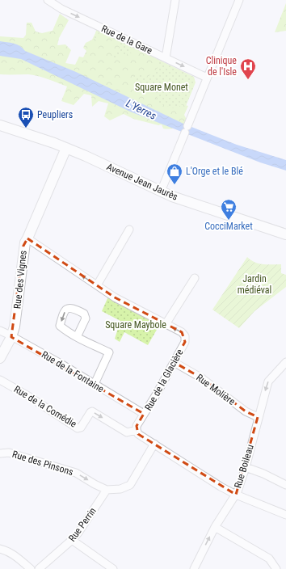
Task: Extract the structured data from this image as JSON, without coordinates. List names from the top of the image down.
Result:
{
  "streets": {
    "street": [
      "Rue de la Gare",
      "Avenue Jean Jaurès",
      "Rue des Vignes",
      "Rue de la Fontaine",
      "Rue de la Glacière",
      "Rue Molière",
      "Rue de la Comédie",
      "Rue des Pinsons",
      "Rue Boileau",
      "Rue Perrin"
    ]
  },
  "crossings": [
    ["Avenue Jean Jaurès", "Rue des Vignes"],
    ["Rue des Vignes", "Rue de la Fontaine"],
    ["Rue des Vignes", "Rue de la Glacière"],
    ["Rue de la Fontaine", "Rue de la Glacière"],
    ["Rue de la Glacière", "Rue Molière"],
    ["Rue de la Glacière", "Rue de la Comédie"],
    ["Rue Molière", "Rue Boileau"],
    ["Rue des Pinsons", "Rue Perrin"]
  ],
  "one_way": [
    "Rue de la Gare",
    "Rue de la Glacière",
    "Rue de la Comédie",
    "Rue des Pinsons"
  ],
  "water": ["L'Yerres"],
  "parks": ["Square Monet", "Jardin médiéval", "Square Maybole"],
  "places": {
    "hospital": ["Clinique de l'Isle"],
    "bus stop": ["Peupliers"],
    "shop": ["L'Orge et le Blé"],
    "supermarket": ["CocciMarket"]
  }
}
